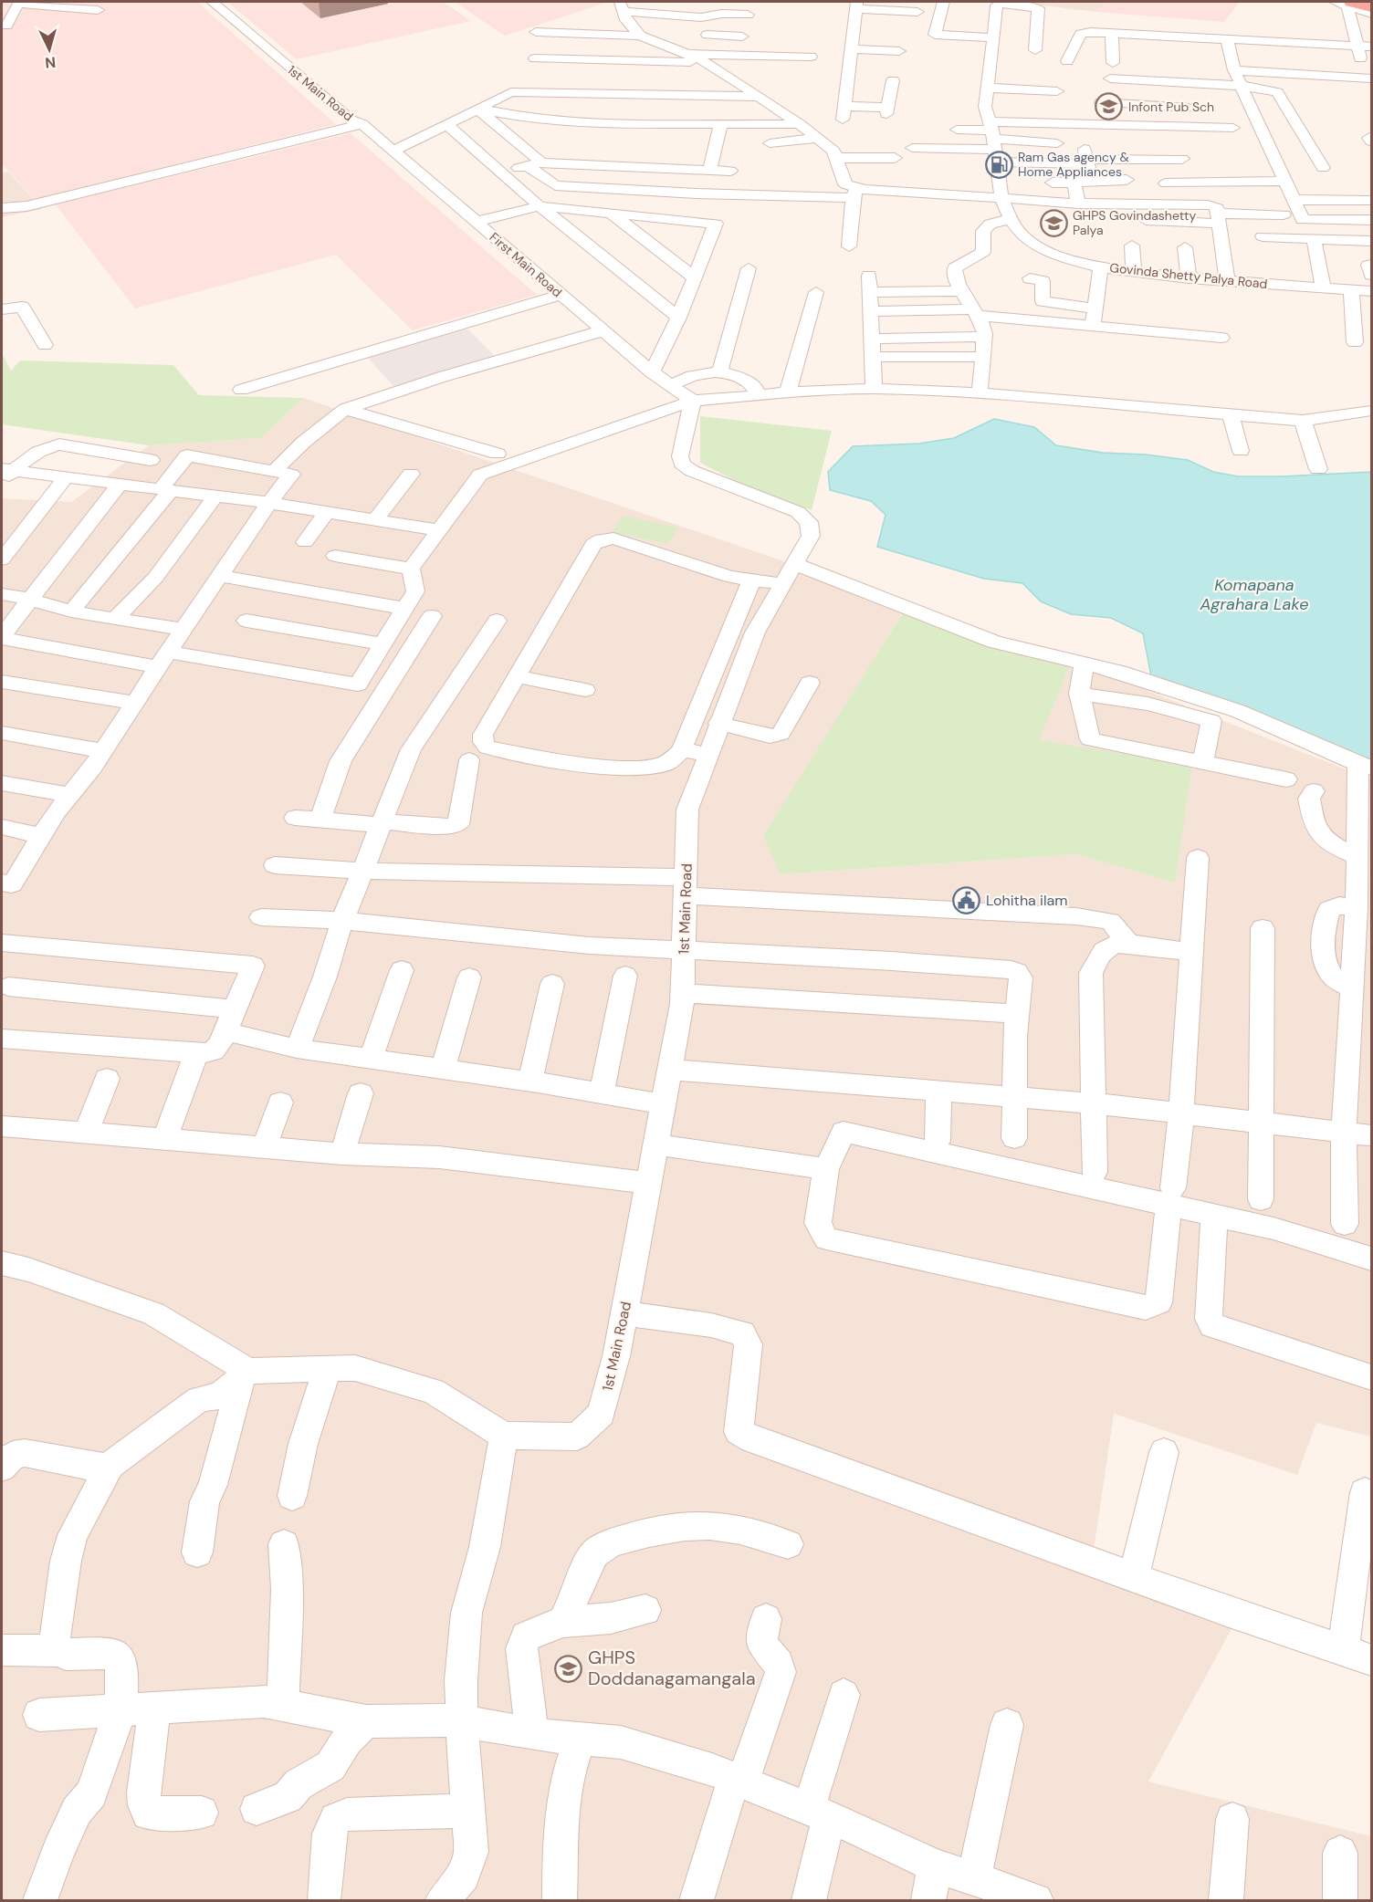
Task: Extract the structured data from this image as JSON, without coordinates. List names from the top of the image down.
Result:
{
  "streets": {
    "street": ["1st Main Road", "First Main Road", "Govinda Shetty Palya Road"]
  },
  "crossings": [
    ["1st Main Road", "First Main Road"]
  ],
  "water": ["Komapana Agrahara Lake"],
  "places": {
    "school or university": ["Infont Pub Sch", "GHPS Govindashetty Palya", "GHPS Doddanagamangala"],
    "fuel station": ["Ram Gas agency & Home Appliances"],
    "public building": ["Lohitha ilam"]
  },
  "north": "bottom"
}
